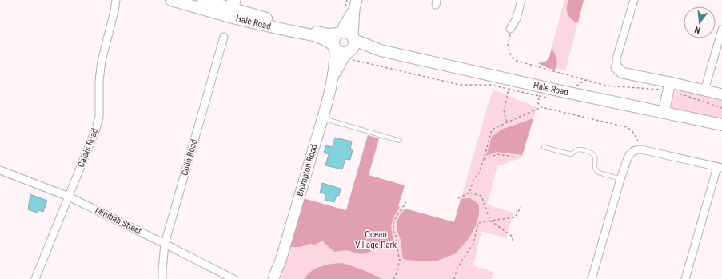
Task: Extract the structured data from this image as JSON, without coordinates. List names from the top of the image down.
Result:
{
  "streets": {
    "main road": ["Hale Road"],
    "street": [
      "Calais Road",
      "Colin Road",
      "Brompton Road",
      "Minibah Street"
    ]
  },
  "crossings": [
    ["Hale Road", "Brompton Road"],
    ["Calais Road", "Minibah Street"],
    ["Colin Road", "Minibah Street"]
  ],
  "parks": ["Ocean Village Park"],
  "north": "bottom"
}
